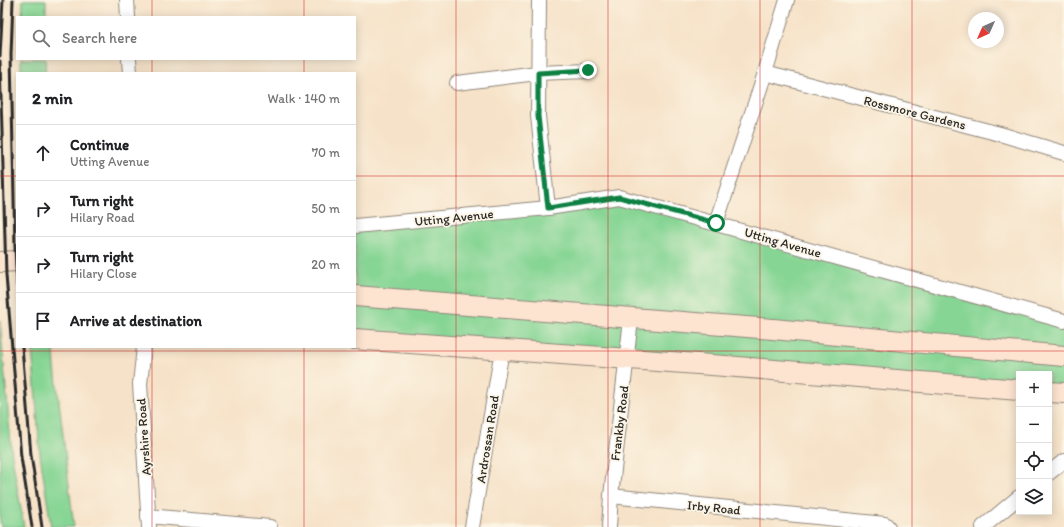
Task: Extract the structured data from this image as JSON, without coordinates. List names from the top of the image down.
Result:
{
  "streets": {
    "street": [
      "Rossmore Gardens",
      "Utting Avenue",
      "Frankby Road",
      "Ayrshire Road",
      "Ardrossan Road",
      "Irby Road"
    ]
  },
  "crossings": [
    ["Frankby Road", "Irby Road"]
  ],
  "north": "bottom left",
  "page": {
    "search": "Search here",
    "heading": ["2 min", "Walk · 140 m"],
    "list": [
      ["Continue", "Utting Avenue", "70 m"],
      ["Turn right", "Hilary Road", "50 m"],
      ["Turn right", "Hilary Close", "20 m"],
      "Arrive at destination"
    ],
    "map_buttons": ["+", "−"]
  }
}
